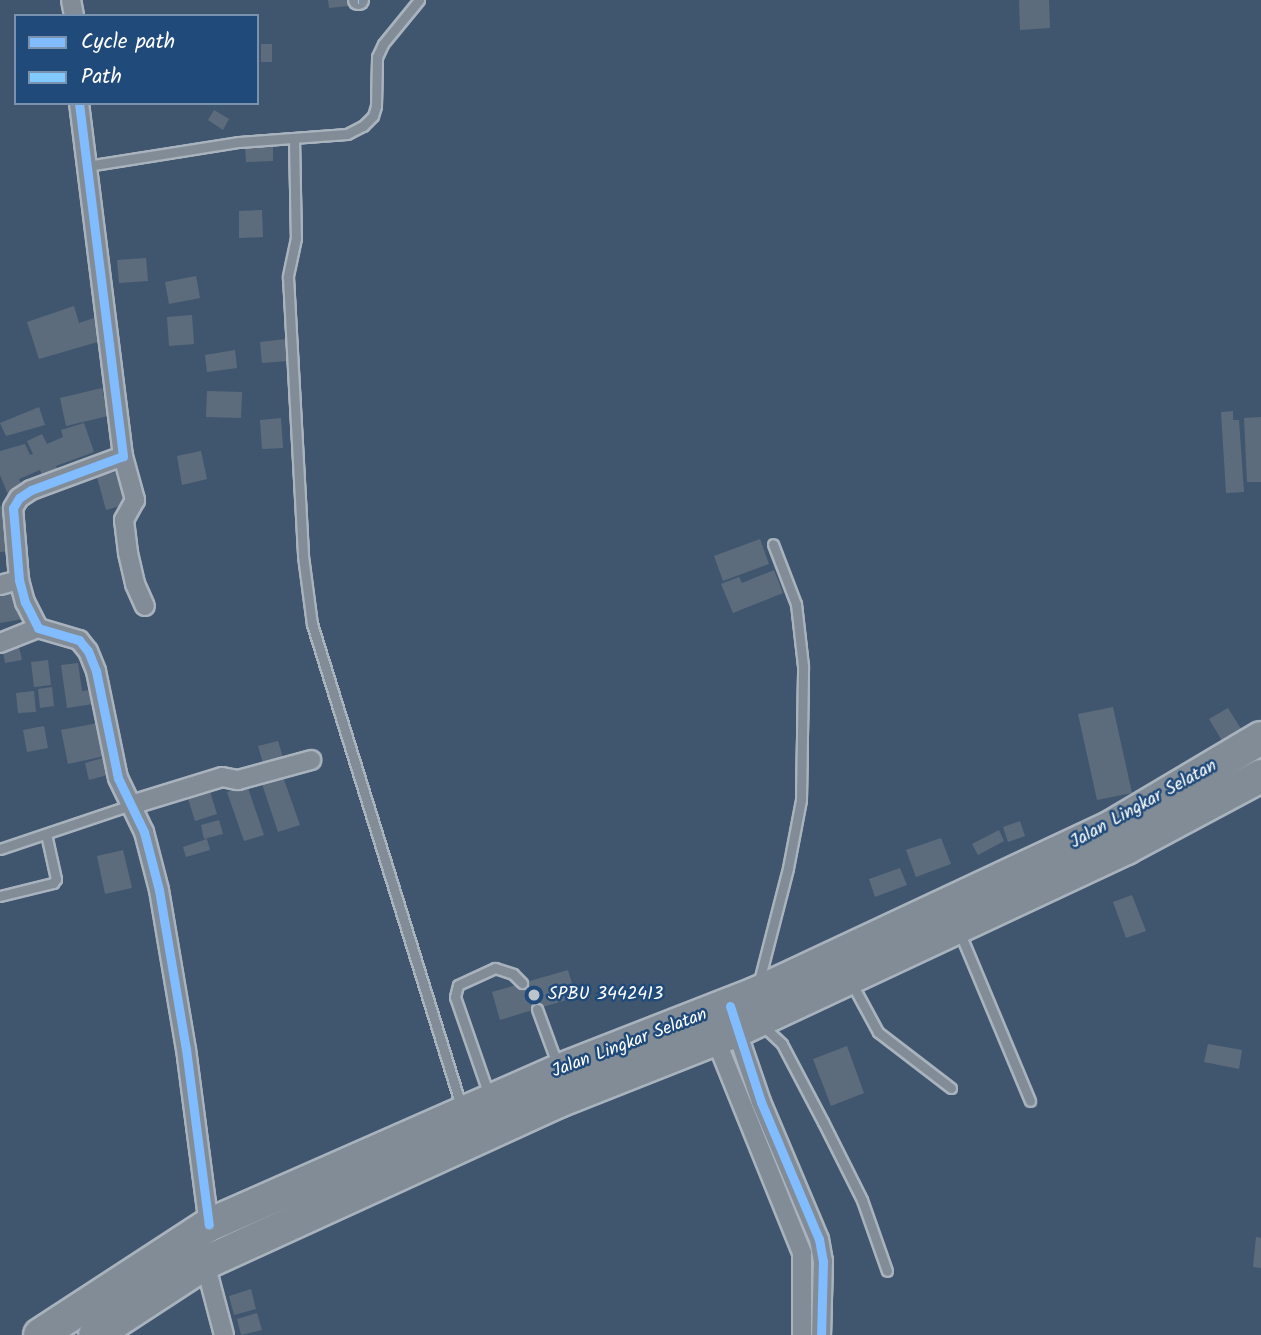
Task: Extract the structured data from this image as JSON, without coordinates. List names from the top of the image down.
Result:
{
  "streets": {
    "highway": ["Jalan Lingkar Selatan"]
  },
  "places": ["SPBU 3442413"],
  "legend": ["Cycle path", "Path"]
}
